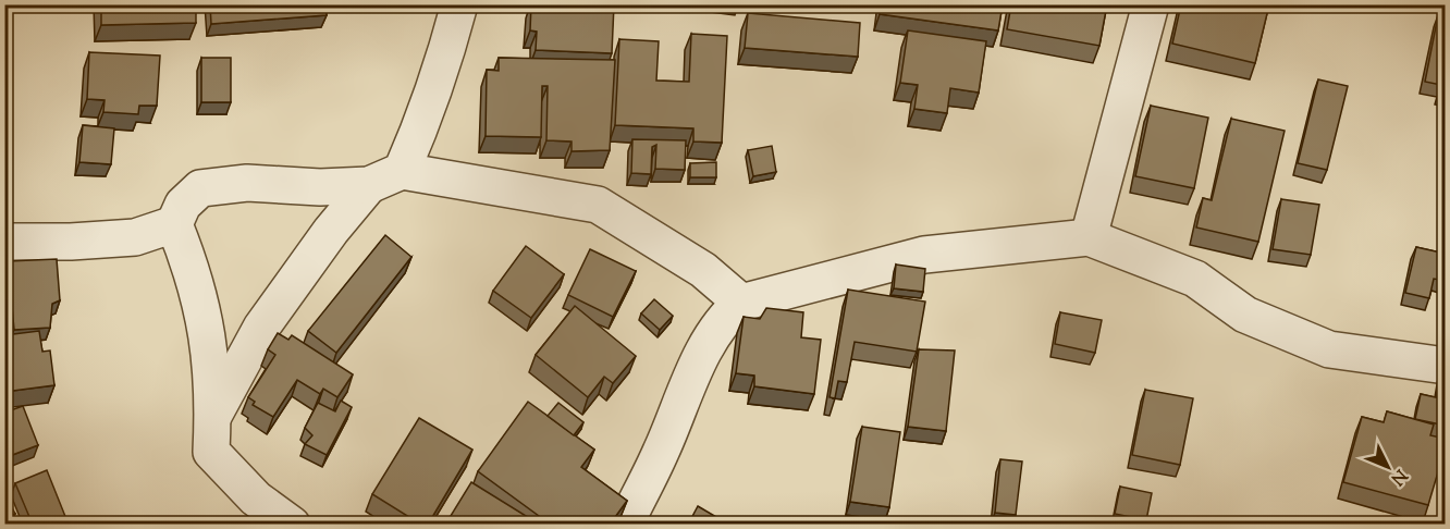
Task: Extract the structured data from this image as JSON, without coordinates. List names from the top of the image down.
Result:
{
  "north": "bottom right"
}
